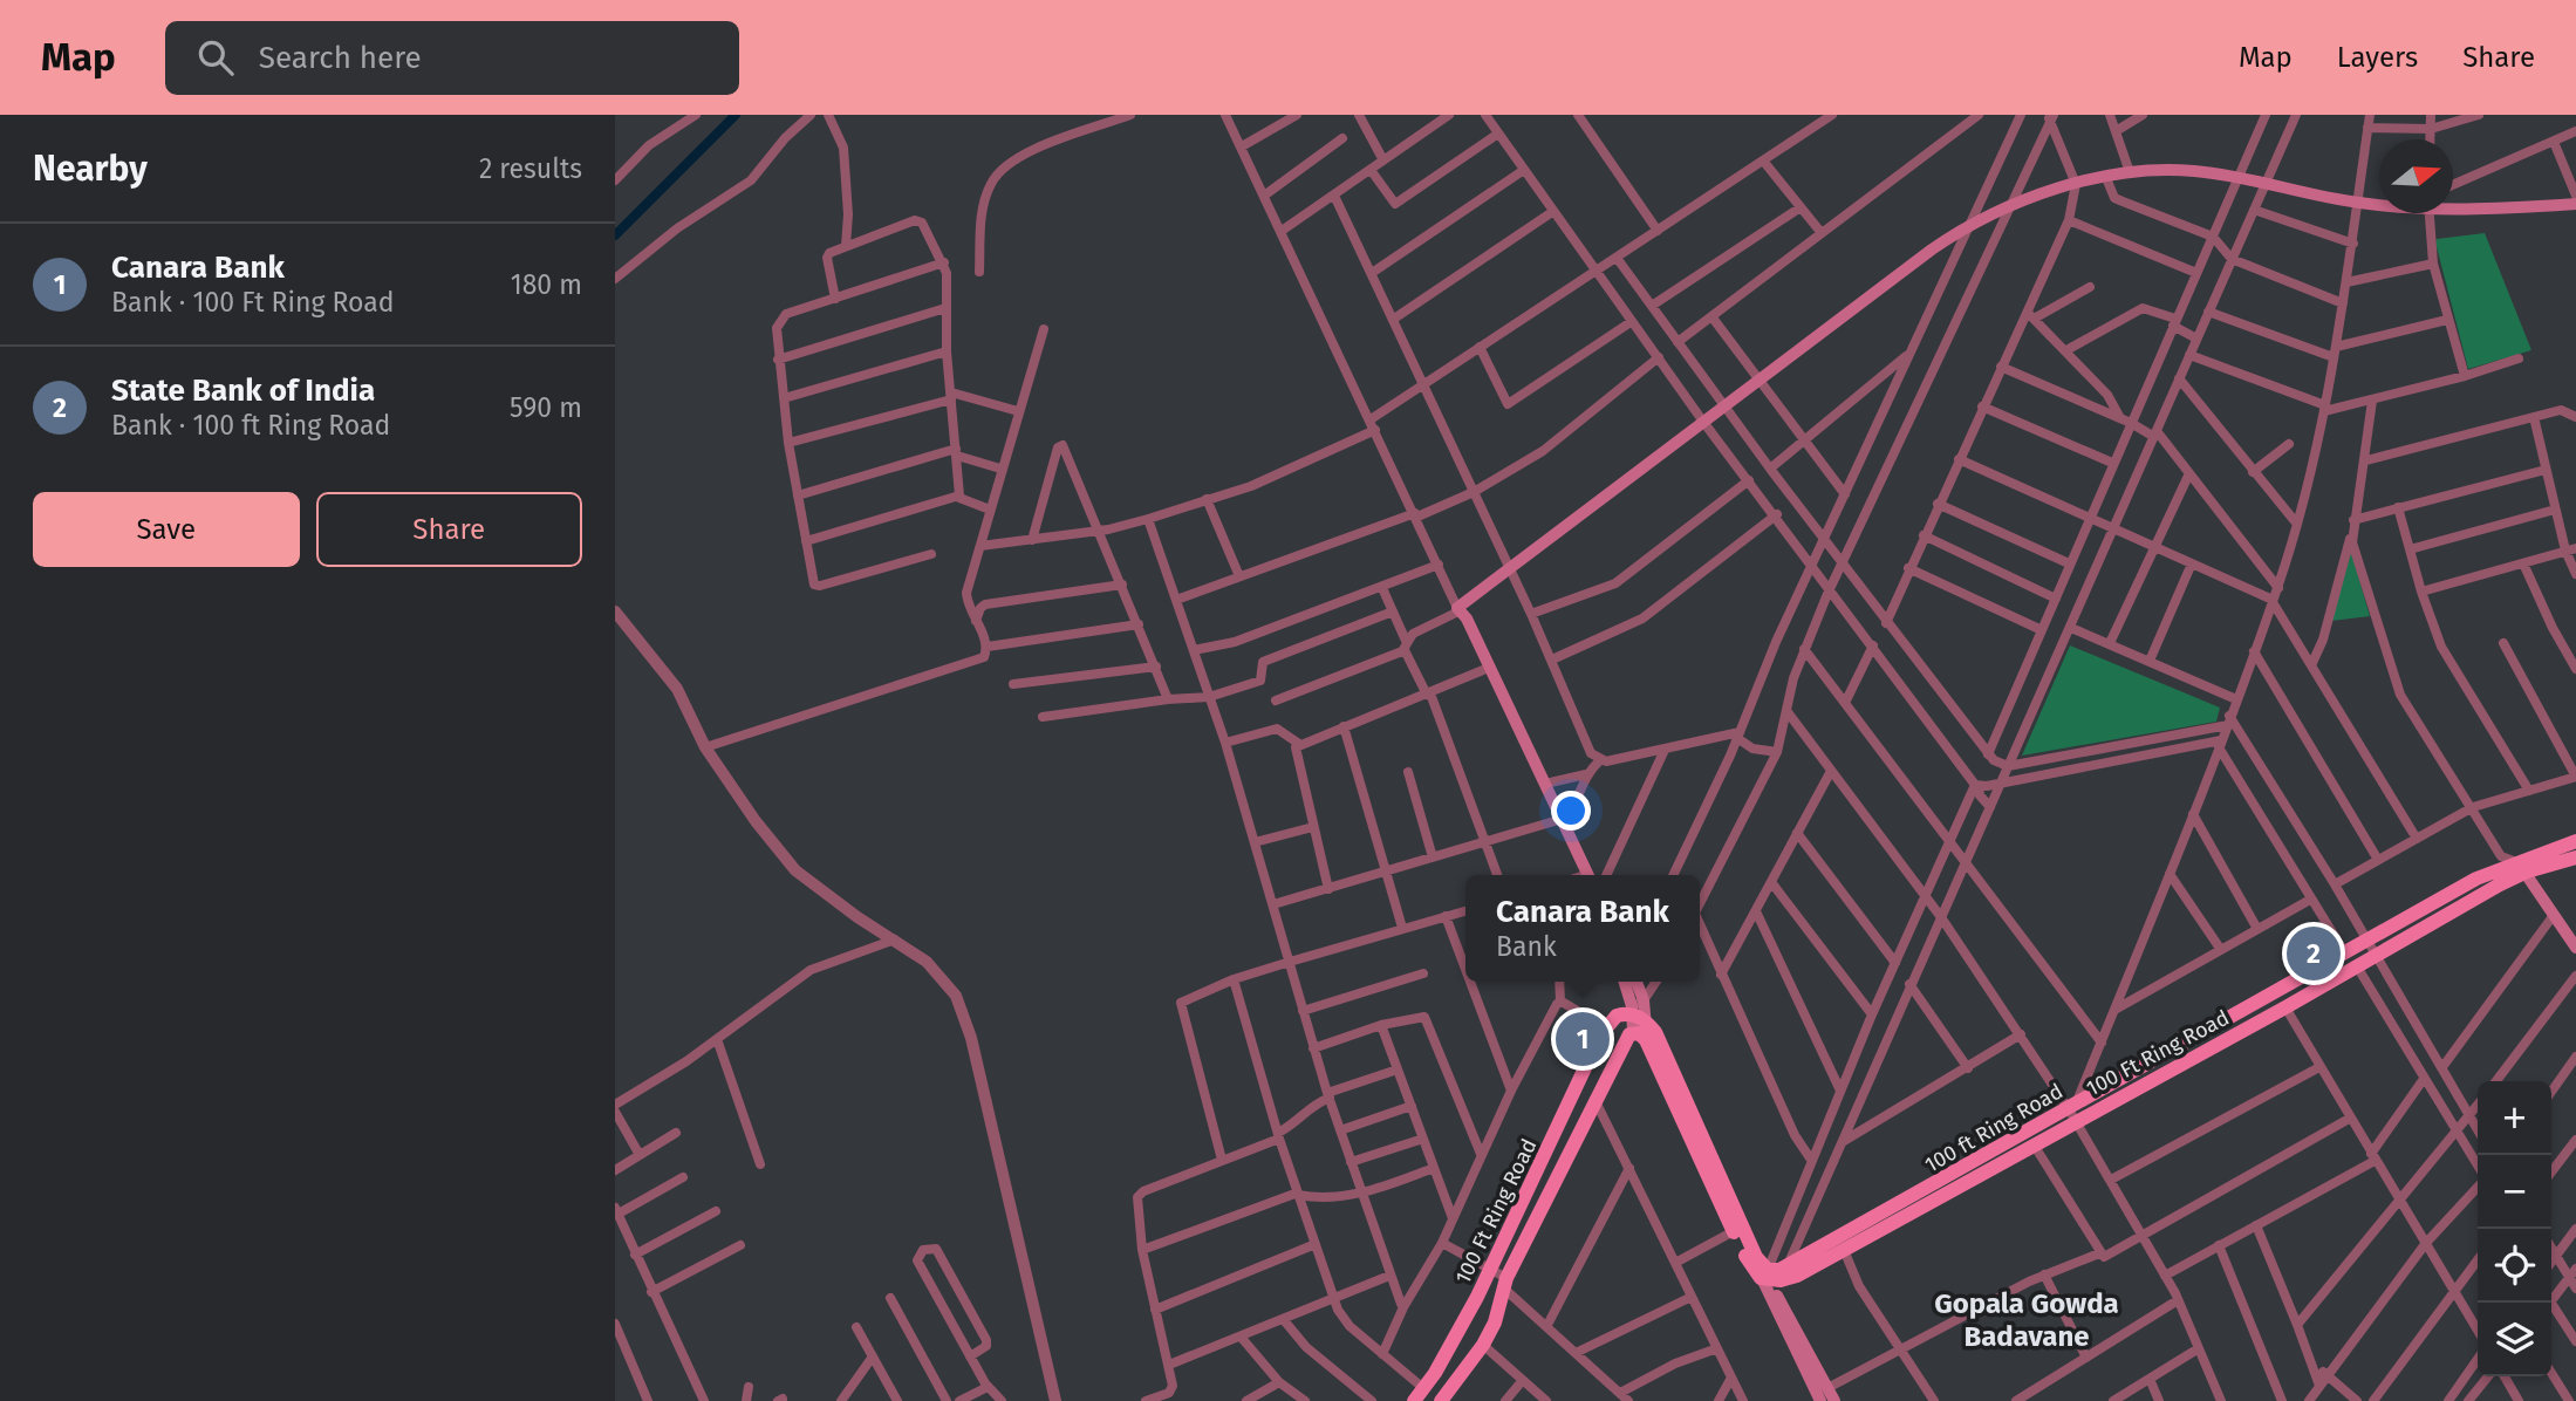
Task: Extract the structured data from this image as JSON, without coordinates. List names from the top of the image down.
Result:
{
  "streets": {
    "main road": ["100 Ft Ring Road", "100 ft Ring Road"]
  },
  "crossings": [
    ["100 Ft Ring Road", "100 ft Ring Road"]
  ],
  "districts": ["Gopala Gowda Badavane"],
  "north": "right",
  "page": {
    "header": "Map",
    "search": "Search here",
    "nav": ["Map", "Layers", "Share"],
    "heading": ["Nearby", "2 results"],
    "list": [
      {
        "mark": "1",
        "name": "Canara Bank",
        "note": "Bank · 100 Ft Ring Road",
        "value": "180 m"
      },
      {
        "mark": "2",
        "name": "State Bank of India",
        "note": "Bank · 100 ft Ring Road",
        "value": "590 m"
      }
    ],
    "buttons": ["Save", "Share"],
    "popup": ["Canara Bank", "Bank"],
    "pins": ["2", "1"],
    "map_buttons": ["+", "−"]
  }
}
